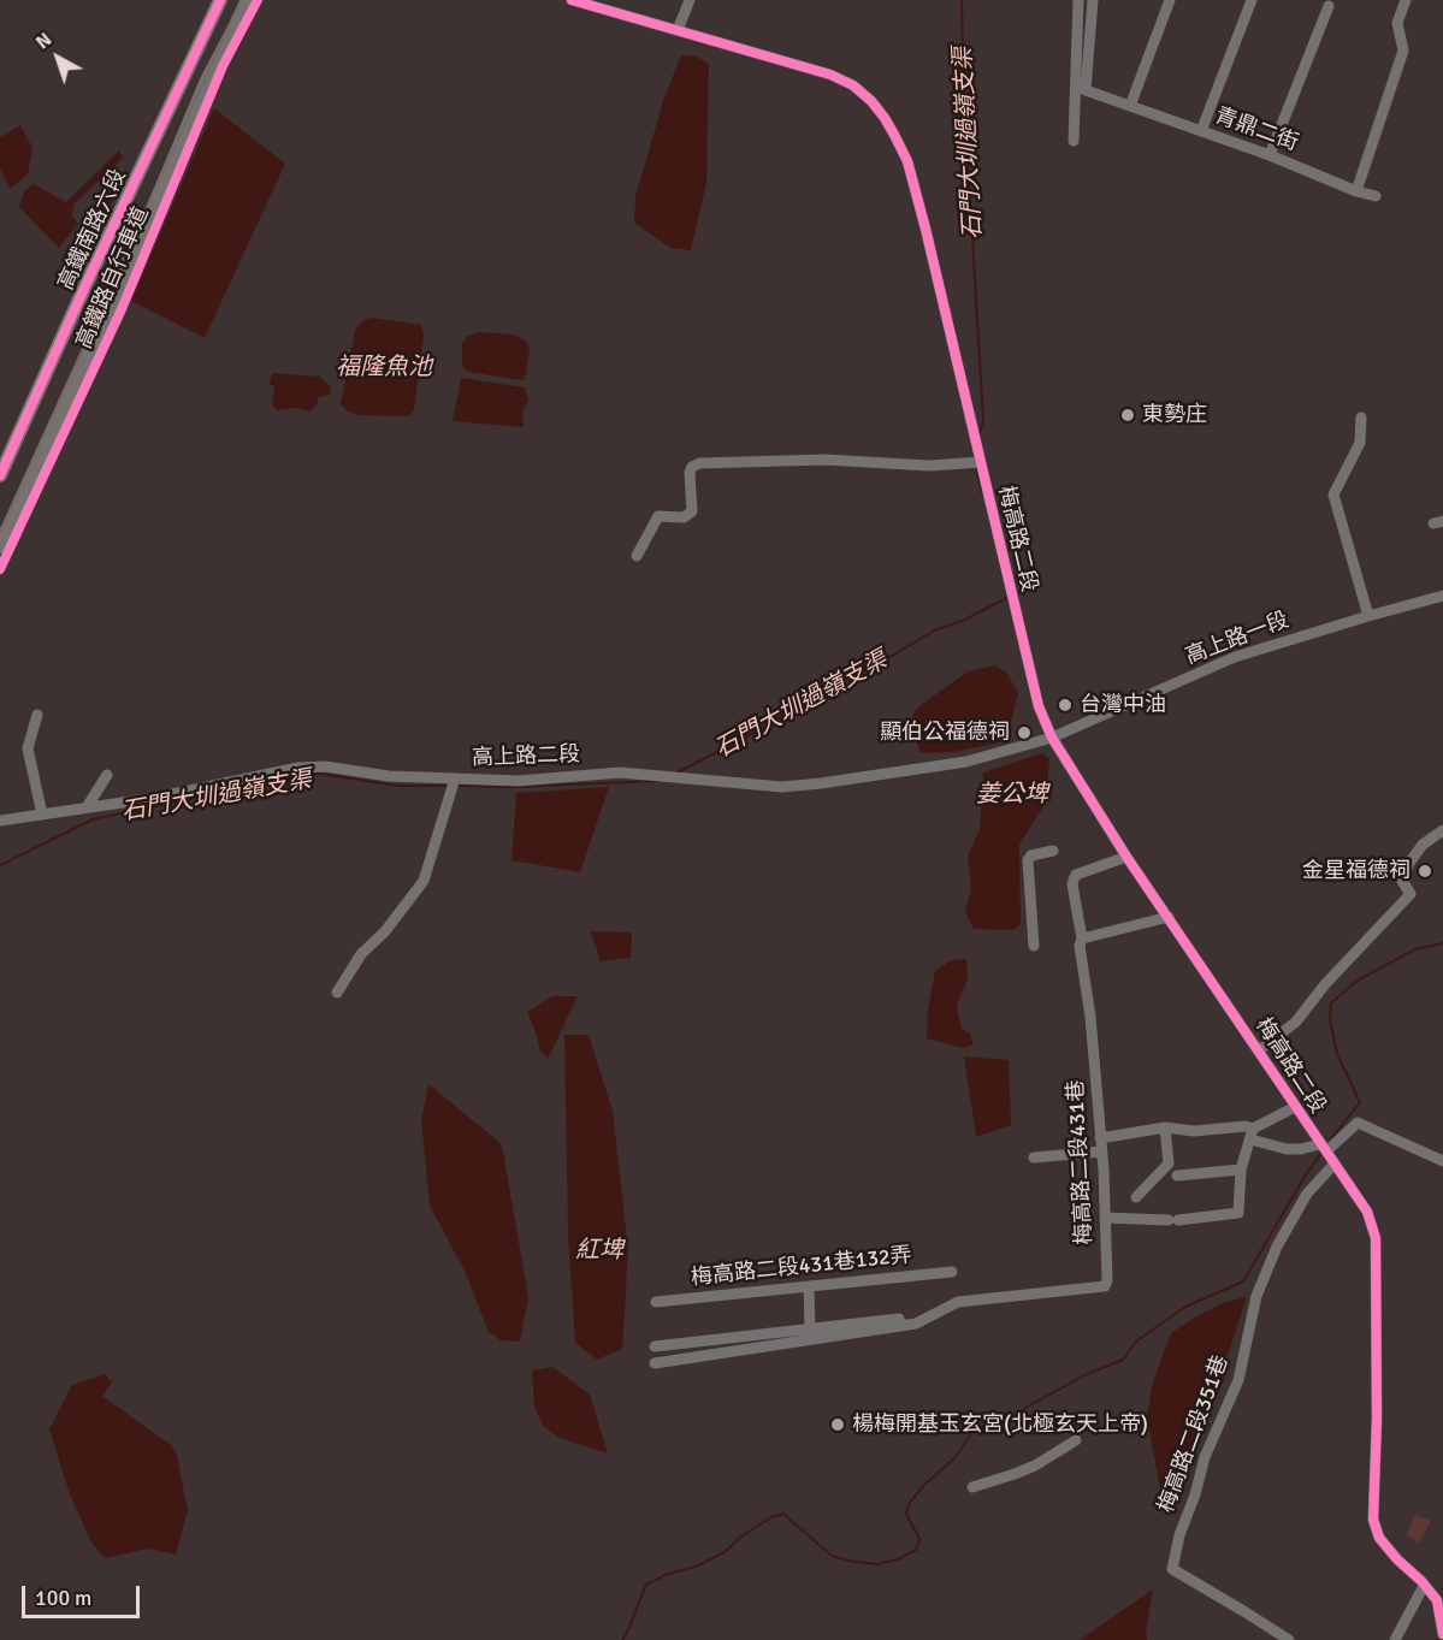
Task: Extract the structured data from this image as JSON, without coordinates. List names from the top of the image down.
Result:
{
  "streets": {
    "main road": ["高鐵南路六段"],
    "street": [
      "青鼎二街",
      "梅高路二段",
      "高上路一段",
      "高上路二段",
      "梅高路二段431巷",
      "梅高路二段431巷132弄",
      "梅高路二段351巷"
    ],
    "cycle path": ["高鐵路自行車道"]
  },
  "crossings": [
    ["梅高路二段", "高上路一段"],
    ["梅高路二段", "高上路二段"],
    ["梅高路二段", "梅高路二段431巷"],
    ["梅高路二段", "梅高路二段351巷"],
    ["高上路一段", "高上路二段"]
  ],
  "water": [
    "石門大圳過嶺支渠",
    "福隆魚池",
    "姜公埤",
    "紅埤"
  ],
  "places": [
    "東勢庄",
    "台灣中油",
    "顯伯公福德祠",
    "金星福德祠",
    "楊梅開基玉玄宮(北極玄天上帝)"
  ],
  "scale_bar": "100 m",
  "north": "top left"
}
